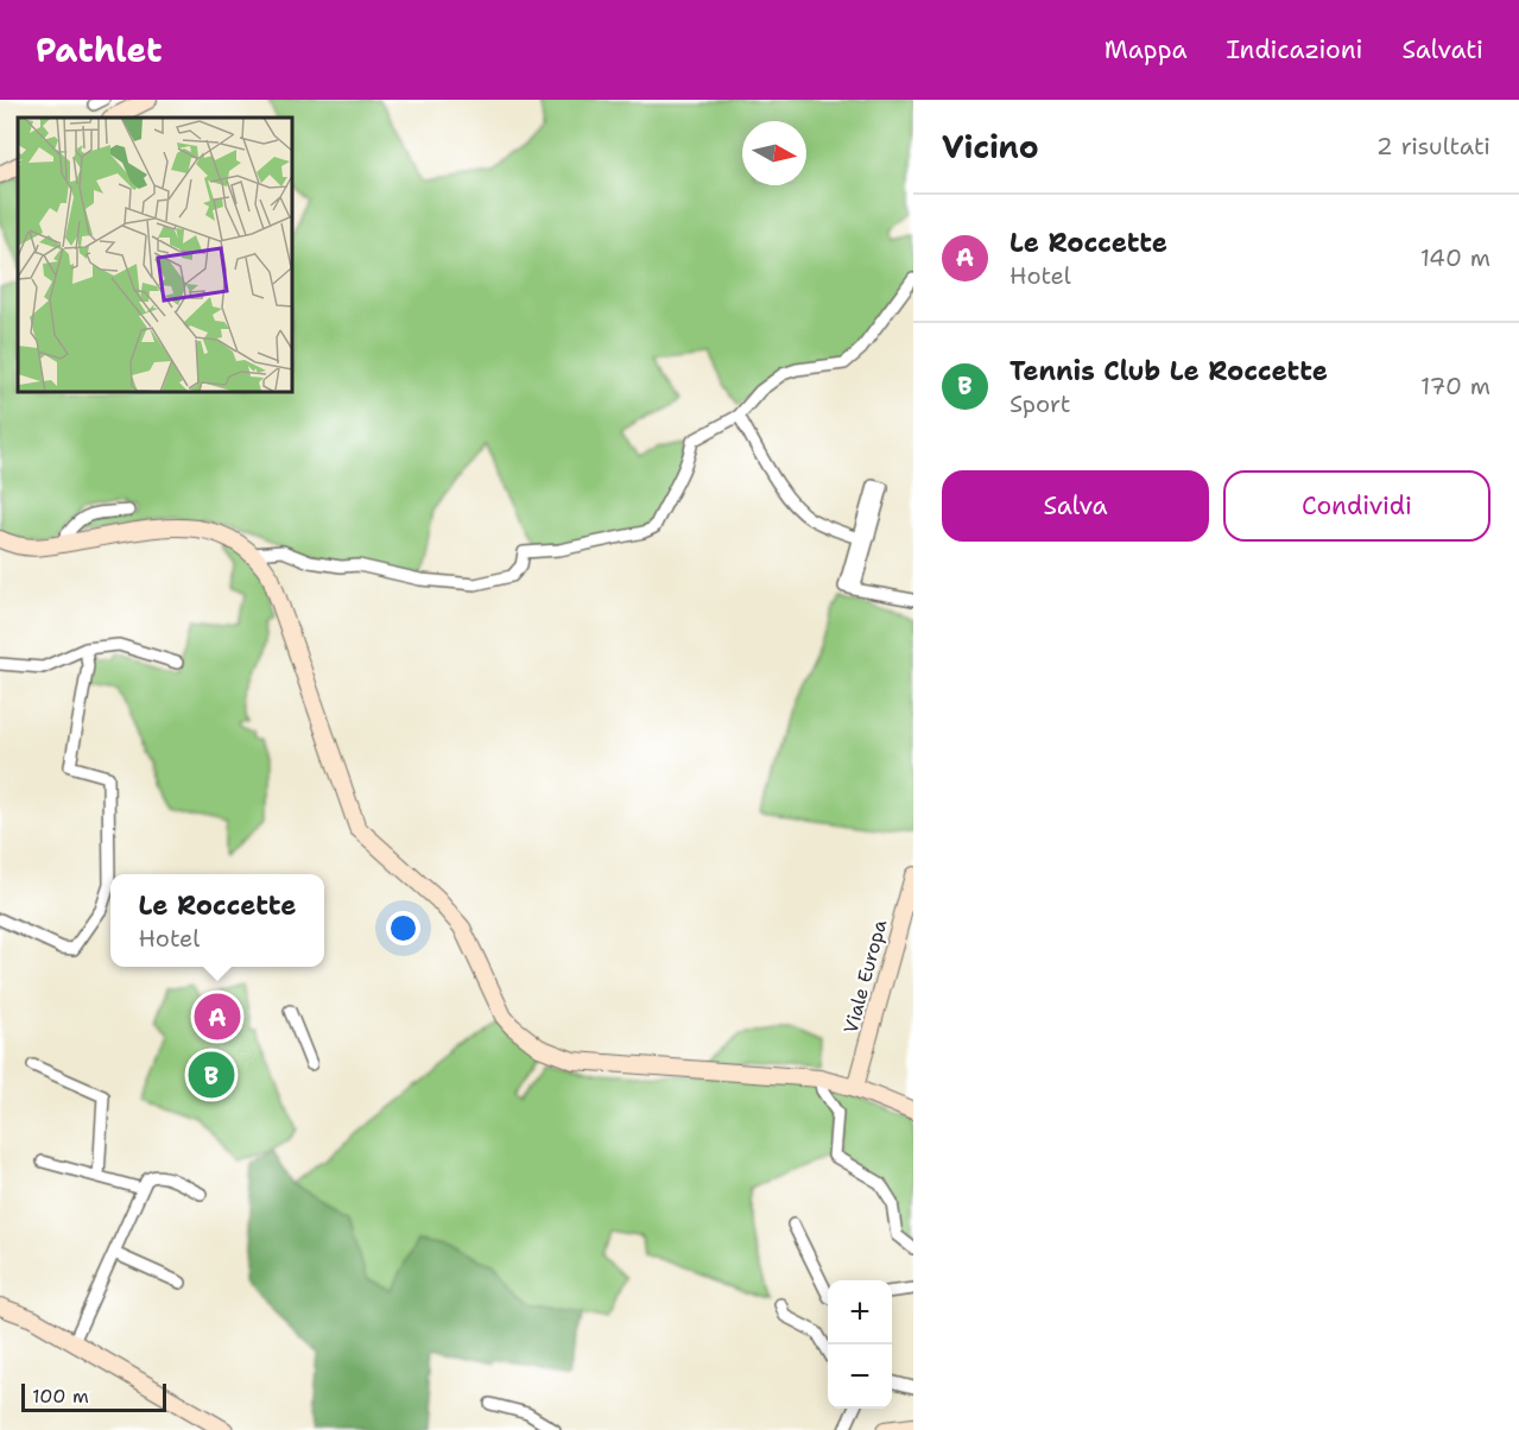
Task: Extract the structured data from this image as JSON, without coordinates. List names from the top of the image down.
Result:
{
  "streets": {
    "street": ["Viale Europa"]
  },
  "scale_bar": "100 m",
  "north": "right",
  "page": {
    "header": "Pathlet",
    "nav": ["Mappa", "Indicazioni", "Salvati"],
    "heading": ["Vicino", "2 risultati"],
    "list": [
      {
        "mark": "A",
        "name": "Le Roccette",
        "note": "Hotel",
        "value": "140 m"
      },
      {
        "mark": "B",
        "name": "Tennis Club Le Roccette",
        "note": "Sport",
        "value": "170 m"
      }
    ],
    "buttons": ["Salva", "Condividi"],
    "popup": ["Le Roccette", "Hotel"],
    "pins": ["A", "B"],
    "map_buttons": ["+", "−"],
    "scale": "100 m"
  }
}
